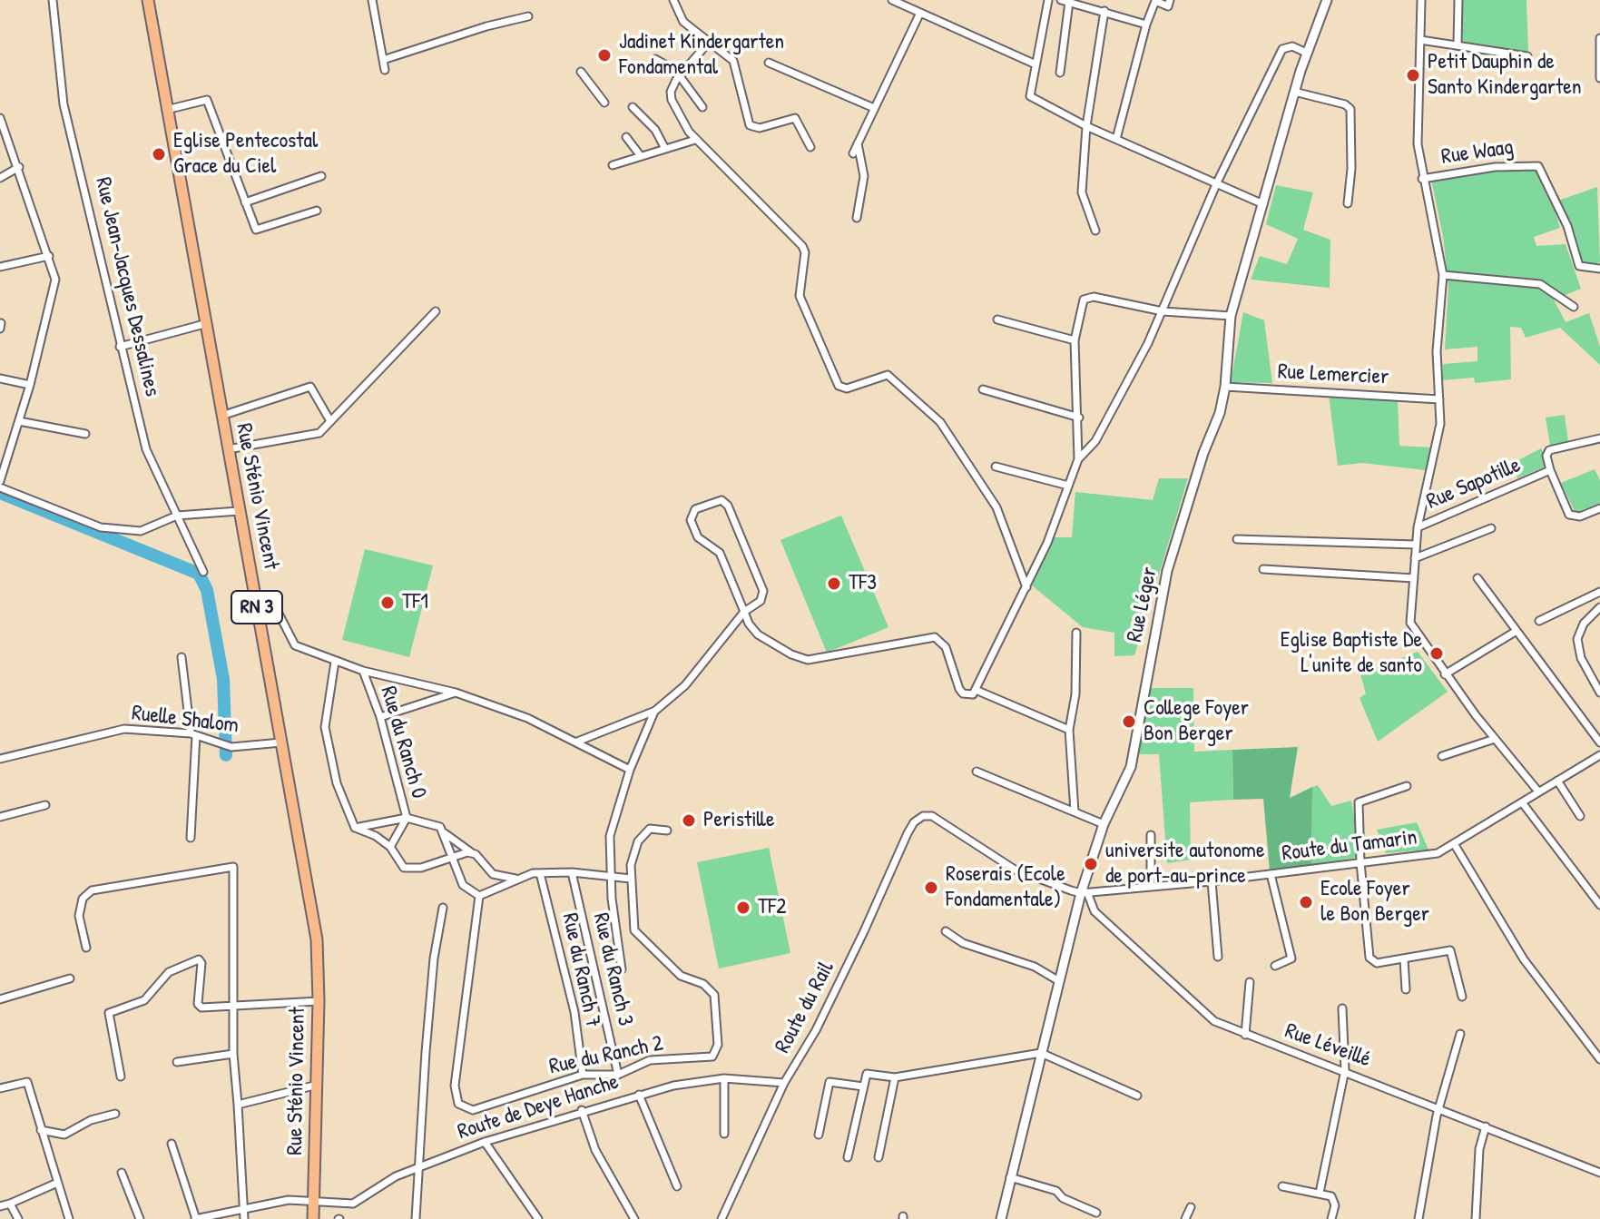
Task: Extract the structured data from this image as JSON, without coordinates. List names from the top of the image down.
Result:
{
  "streets": {
    "main road": ["Rue Sténio Vincent", "RN 3"],
    "street": [
      "Rue Waag",
      "Rue Jean-Jacques Dessalines",
      "Rue Lemercier",
      "Rue Sapotille",
      "Rue Léger",
      "Ruelle Shalom",
      "Rue du Ranch 0",
      "Route du Tamarin",
      "Rue du Ranch 3",
      "Rue du Ranch 7",
      "Route du Rail",
      "Rue Léveillé",
      "Rue du Ranch 2",
      "Route de Deye Hanche"
    ]
  },
  "crossings": [
    ["Rue Lemercier", "Rue Léger"],
    ["Rue Sténio Vincent", "Ruelle Shalom"],
    ["Rue Sténio Vincent", "Route de Deye Hanche"],
    ["Rue Léger", "Route du Tamarin"],
    ["Rue Léger", "Rue Léveillé"],
    ["Route du Tamarin", "Route du Rail"],
    ["Route du Tamarin", "Rue Léveillé"],
    ["Rue du Ranch 3", "Rue du Ranch 2"],
    ["Rue du Ranch 7", "Rue du Ranch 2"],
    ["Route du Rail", "Route de Deye Hanche"]
  ],
  "places": [
    "Jadinet Kindergarten Fondamental",
    "Petit Dauphin de Santo Kindergarten",
    "Eglise Pentecostal Grace du Ciel",
    "TF3",
    "TF1",
    "Eglise Baptiste De L'unite de santo",
    "College Foyer Bon Berger",
    "Peristille",
    "universite autonome de port-au-prince",
    "Roserais (Ecole Fondamentale)",
    "Ecole Foyer le Bon Berger",
    "TF2"
  ]
}
